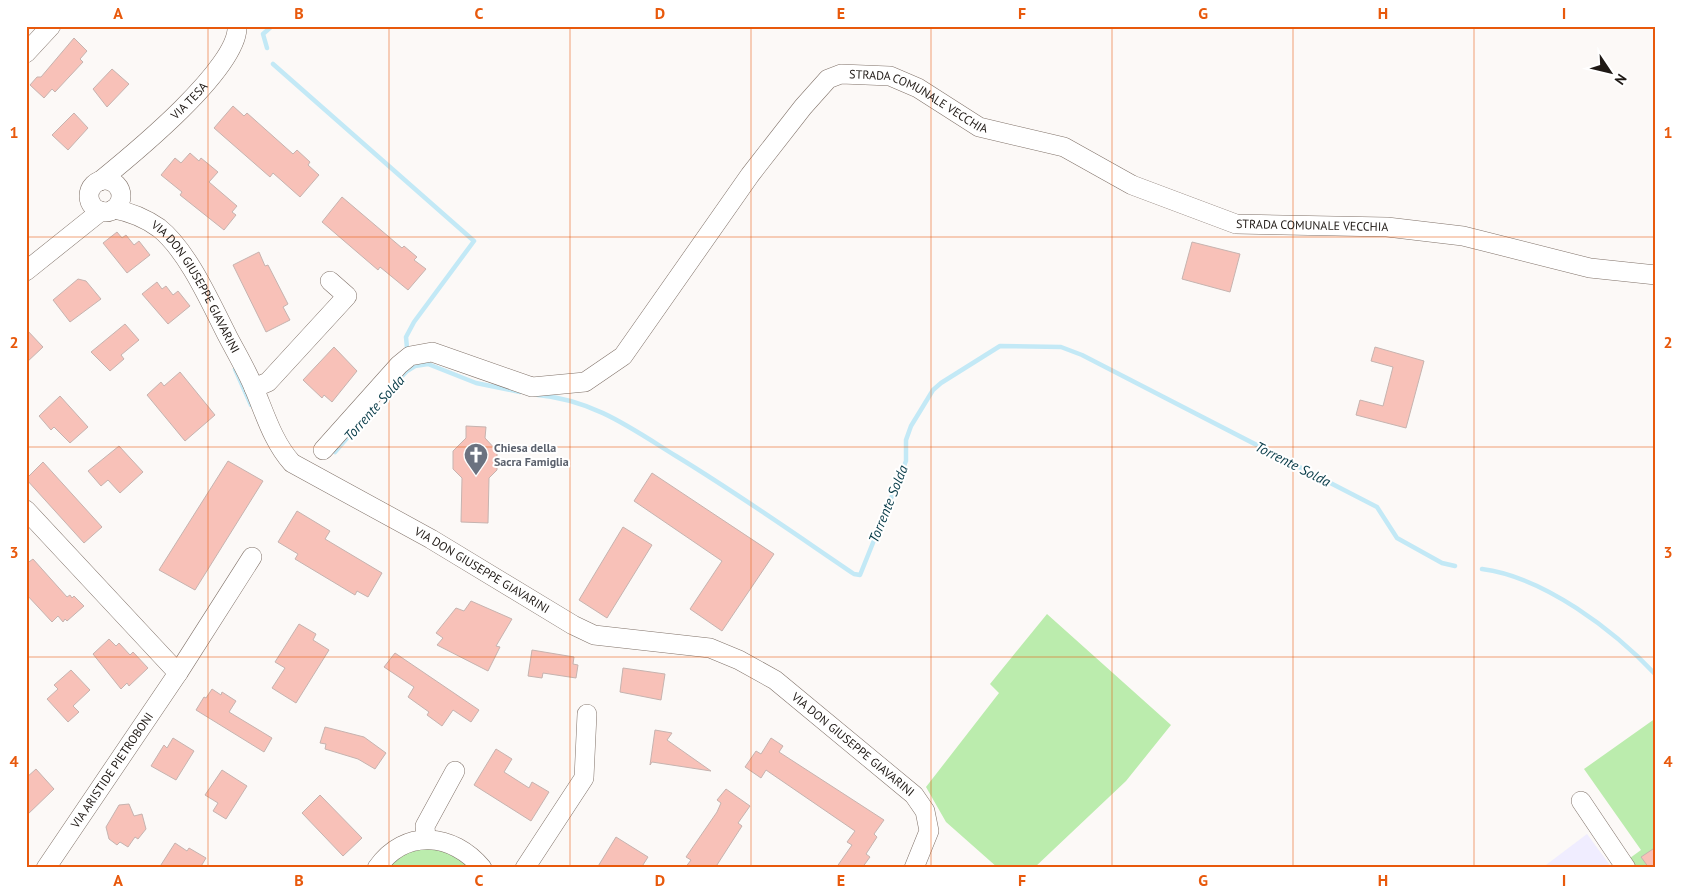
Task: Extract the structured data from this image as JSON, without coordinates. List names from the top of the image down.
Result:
{
  "streets": {
    "street": [
      "VIA TESA",
      "STRADA COMUNALE VECCHIA",
      "VIA DON GIUSEPPE GIAVARINI",
      "VIA ARISTIDE PIETROBONI"
    ]
  },
  "crossings": [
    ["VIA TESA", "VIA DON GIUSEPPE GIAVARINI"]
  ],
  "water": ["Torrente Solda"],
  "places": {
    "church": ["Chiesa della Sacra Famiglia"]
  },
  "north": "bottom right",
  "grid": {
    "columns": [
      "A",
      "B",
      "C",
      "D",
      "E",
      "F",
      "G",
      "H",
      "I"
    ],
    "rows": [
      "1",
      "2",
      "3",
      "4"
    ]
  }
}
